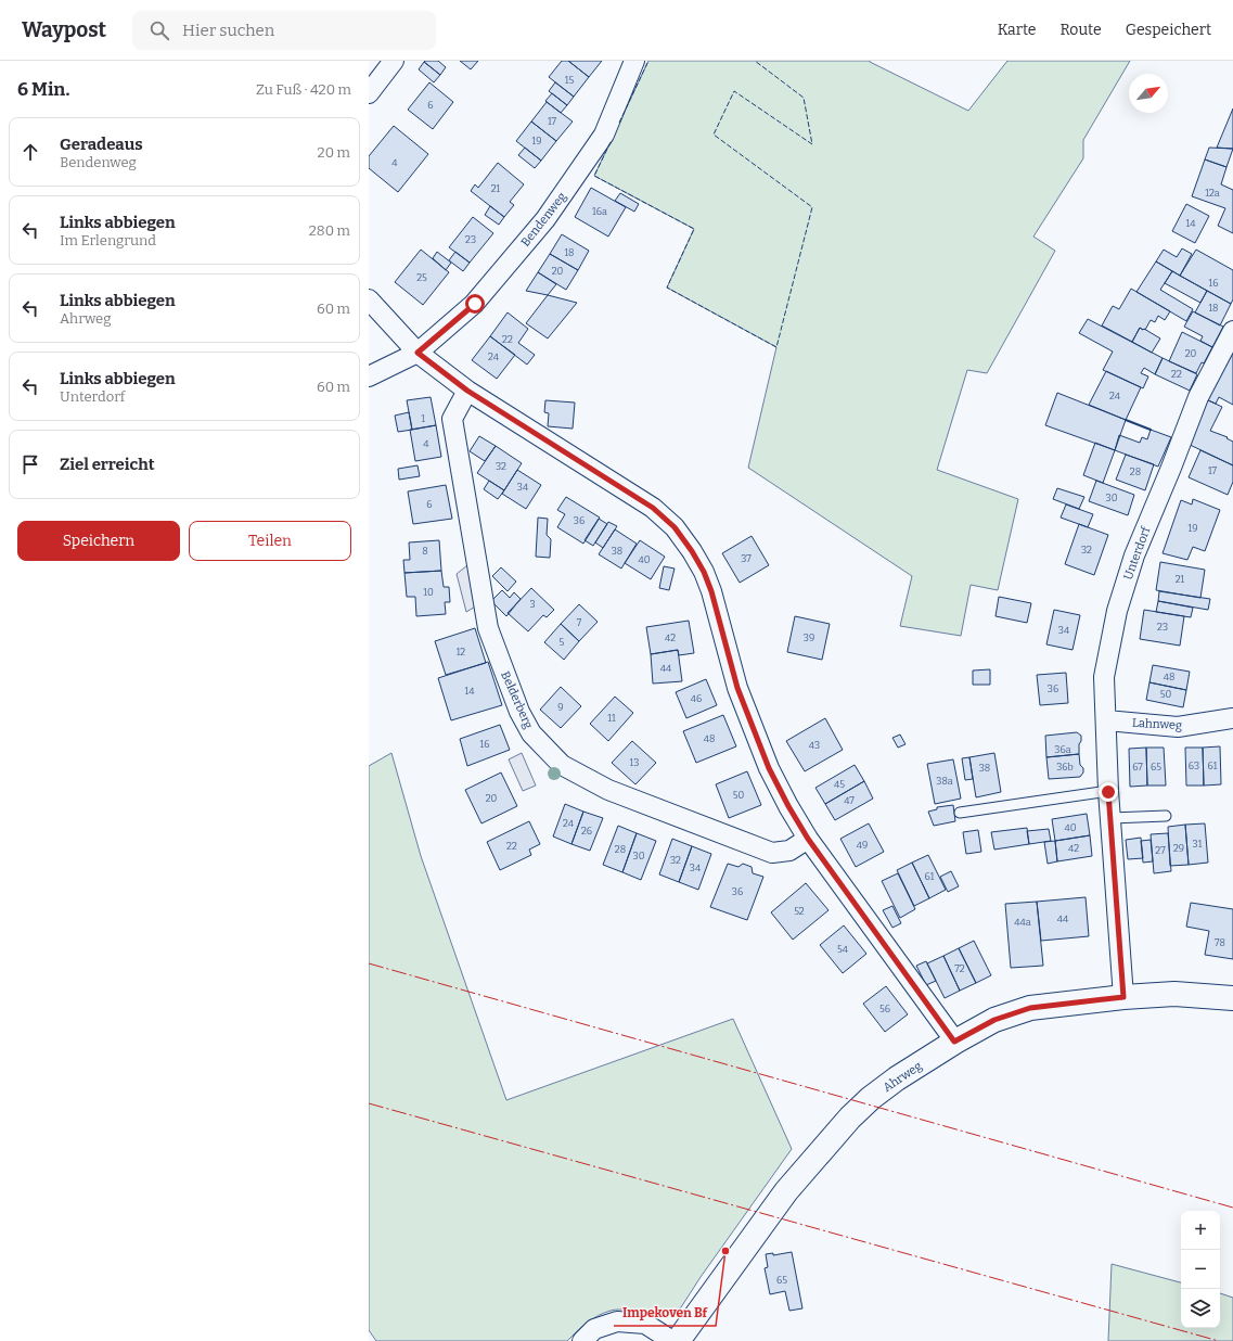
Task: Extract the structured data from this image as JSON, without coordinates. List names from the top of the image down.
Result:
{
  "streets": {
    "street": [
      "Bendenweg",
      "Unterdorf",
      "Belderberg",
      "Lahnweg",
      "Ahrweg"
    ]
  },
  "crossings": [
    ["Unterdorf", "Lahnweg"],
    ["Unterdorf", "Ahrweg"]
  ],
  "places": ["Impekoven Bf"],
  "house_numbers": [
    "15",
    "6",
    "17",
    "19",
    "4",
    "21",
    "12a",
    "16a",
    "14",
    "23",
    "18",
    "20",
    "25",
    "16",
    "18",
    "22",
    "20",
    "24",
    "22",
    "24",
    "1",
    "4",
    "32",
    "17",
    "28",
    "34",
    "30",
    "6",
    "36",
    "19",
    "32",
    "8",
    "38",
    "37",
    "40",
    "21",
    "10",
    "3",
    "7",
    "23",
    "34",
    "42",
    "39",
    "5",
    "12",
    "44",
    "48",
    "36",
    "14",
    "50",
    "46",
    "9",
    "11",
    "48",
    "16",
    "43",
    "36a",
    "13",
    "63",
    "61",
    "36b",
    "67",
    "65",
    "38",
    "38a",
    "45",
    "50",
    "20",
    "47",
    "24",
    "40",
    "26",
    "31",
    "49",
    "22",
    "42",
    "29",
    "28",
    "27",
    "30",
    "32",
    "34",
    "61",
    "36",
    "52",
    "44",
    "44a",
    "78",
    "54",
    "72",
    "56",
    "65"
  ],
  "north": "top right",
  "page": {
    "header": "Waypost",
    "search": "Hier suchen",
    "nav": ["Karte", "Route", "Gespeichert"],
    "heading": ["6 Min.", "Zu Fuß · 420 m"],
    "list": [
      ["Geradeaus", "Bendenweg", "20 m"],
      ["Links abbiegen", "Im Erlengrund", "280 m"],
      ["Links abbiegen", "Ahrweg", "60 m"],
      ["Links abbiegen", "Unterdorf", "60 m"],
      "Ziel erreicht"
    ],
    "buttons": ["Speichern", "Teilen"],
    "map_buttons": ["+", "−"]
  }
}
